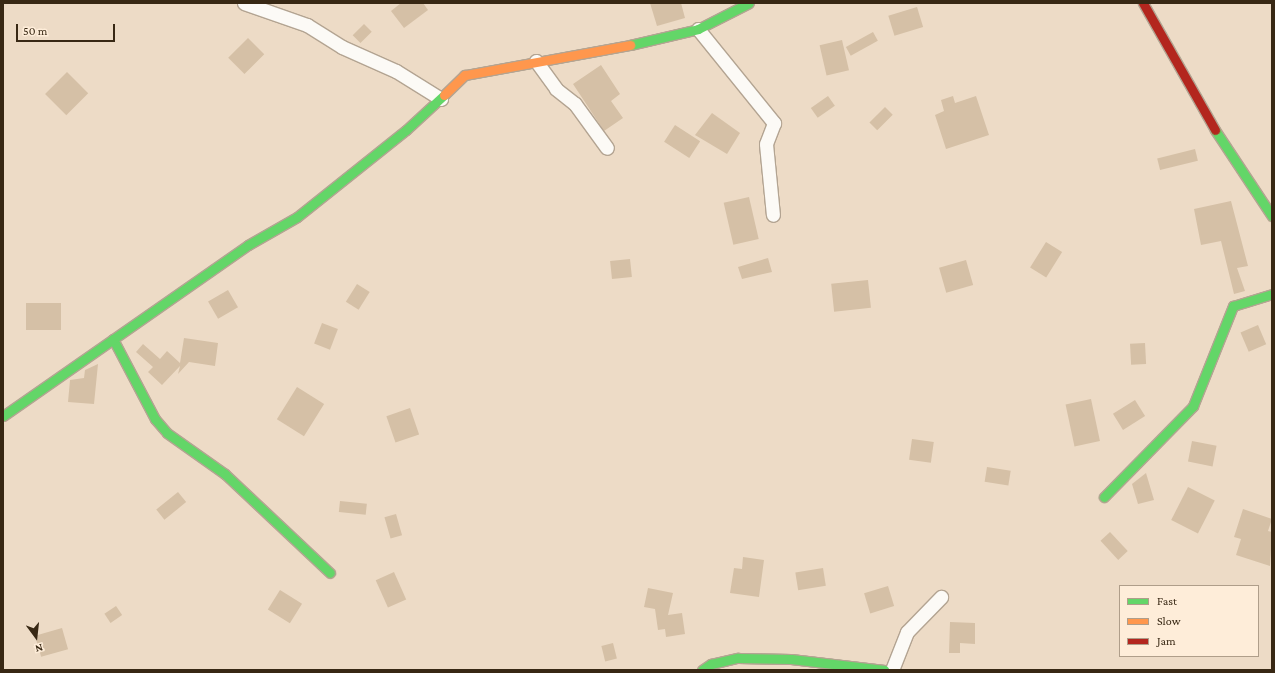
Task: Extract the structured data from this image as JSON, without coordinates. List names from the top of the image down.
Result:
{
  "legend": ["Fast", "Slow", "Jam"],
  "scale_bar": "50 m",
  "north": "bottom"
}
